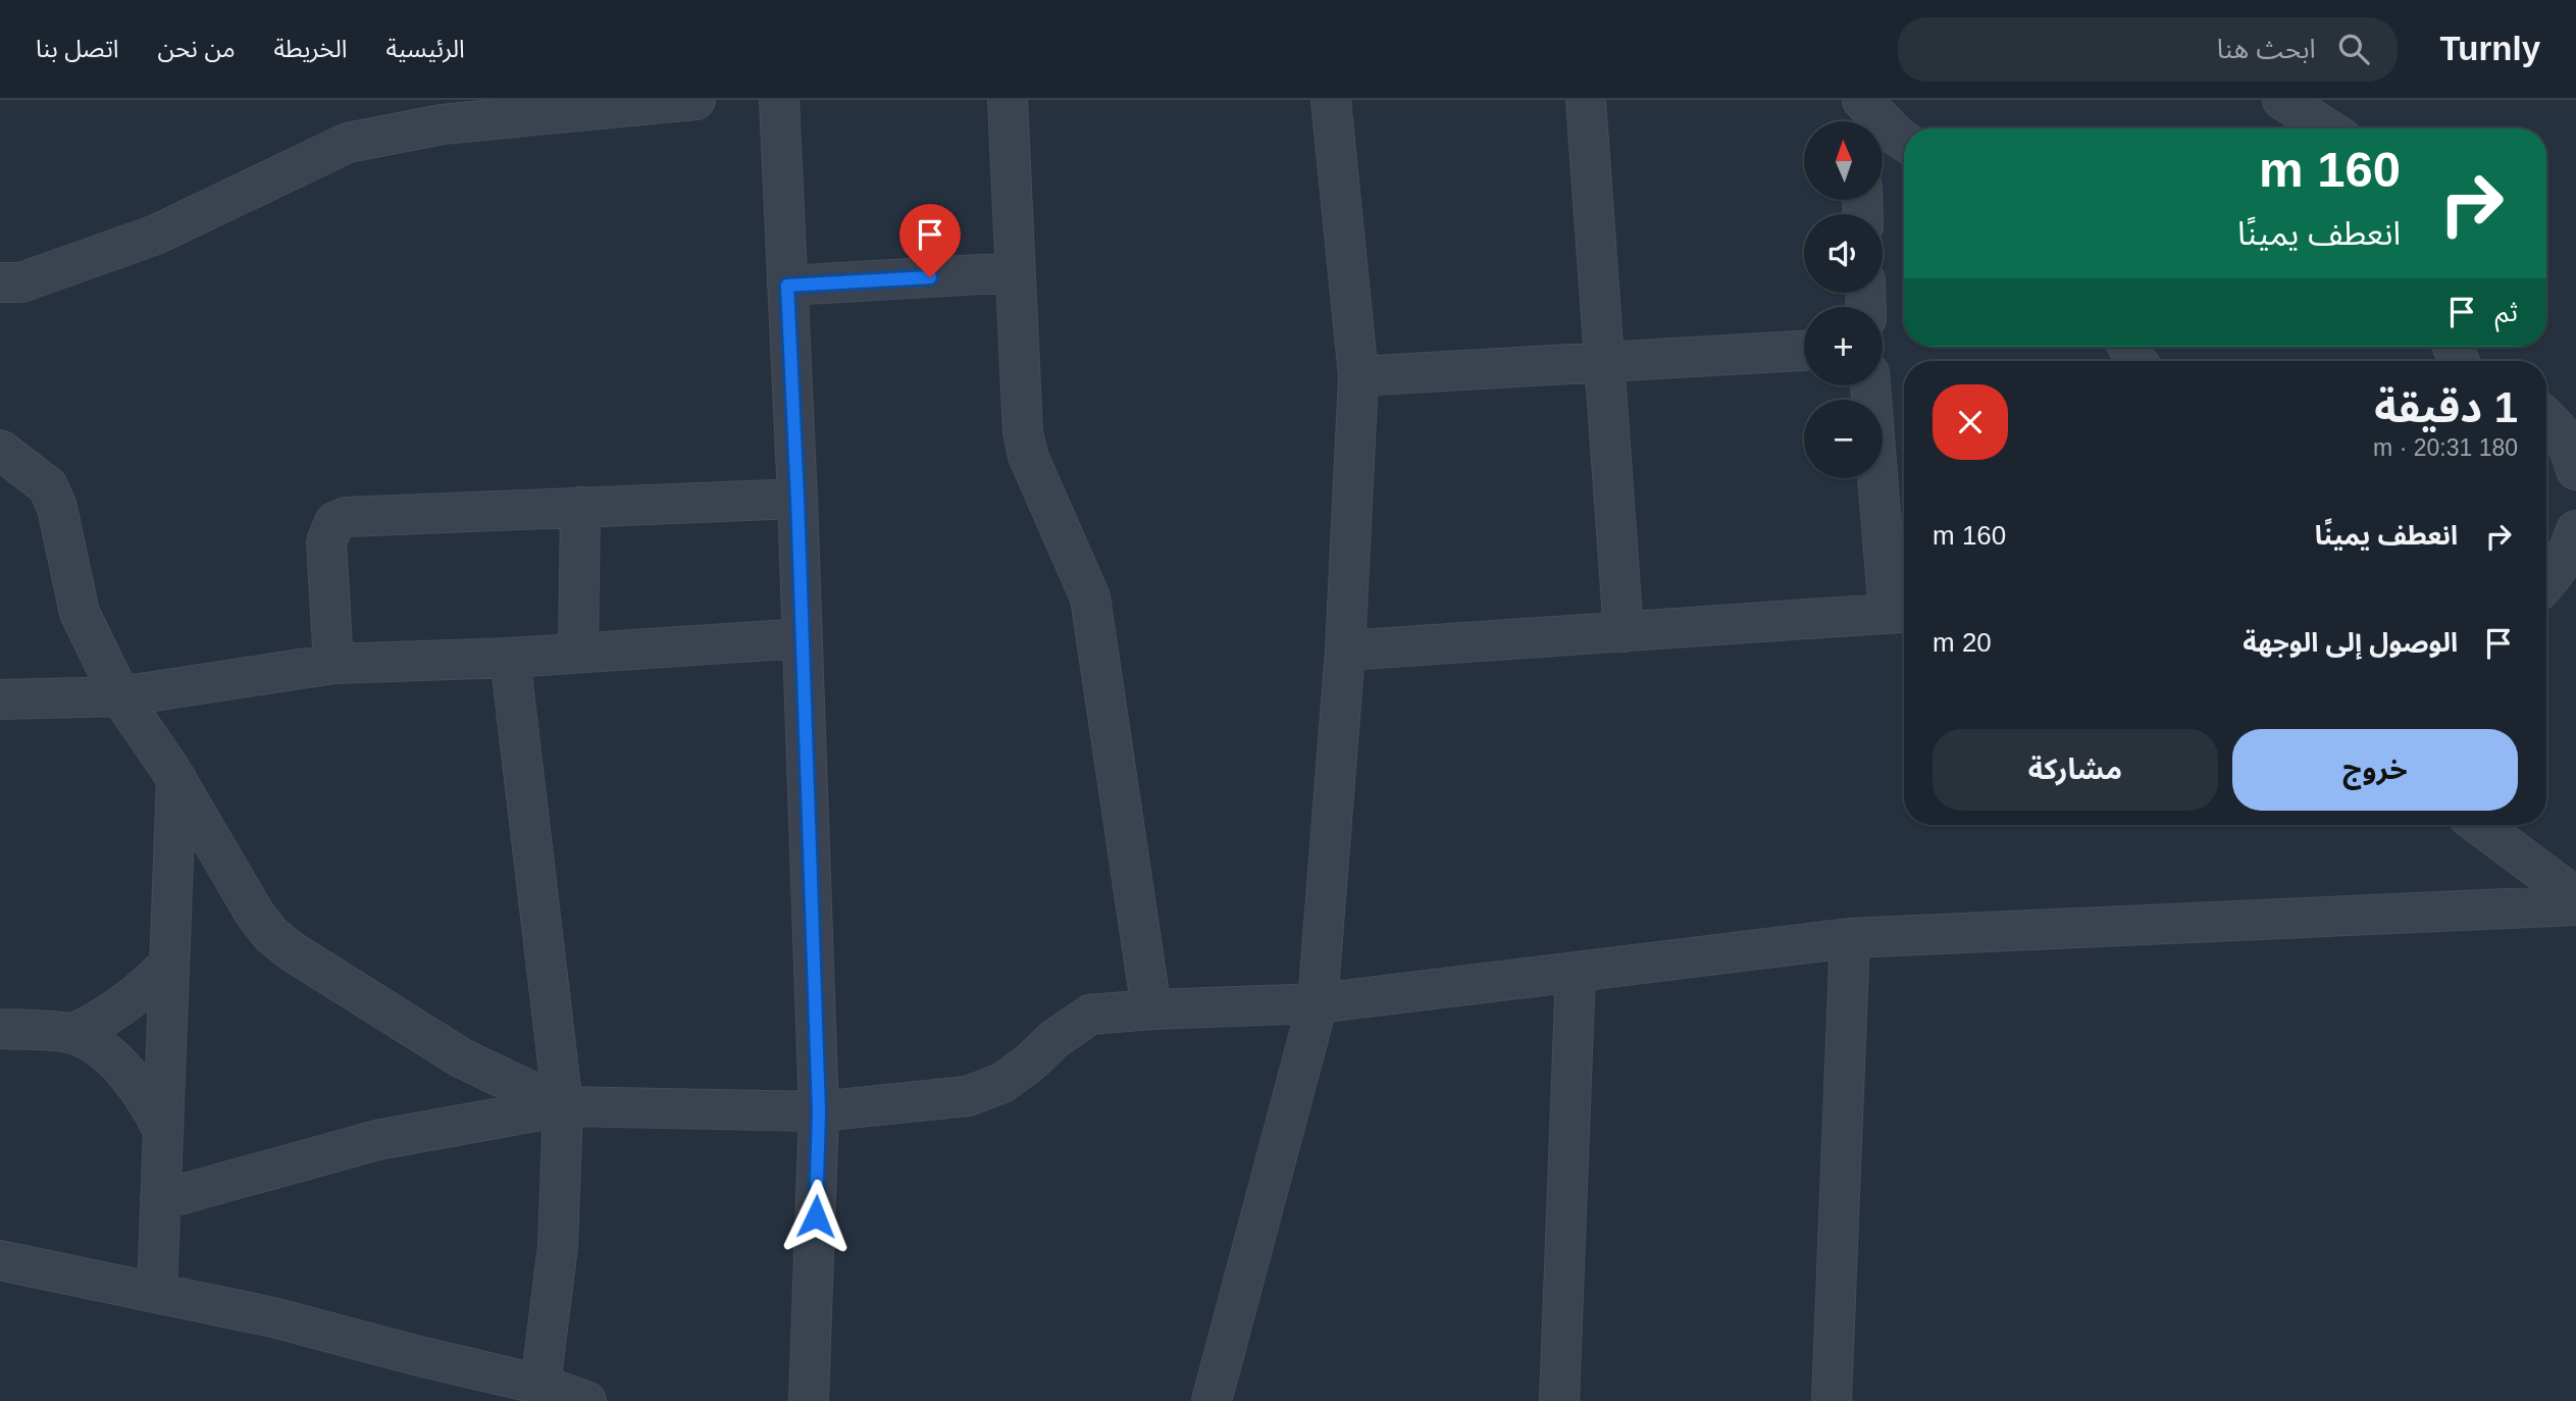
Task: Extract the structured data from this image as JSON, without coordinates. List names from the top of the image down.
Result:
{
  "north": "top",
  "page": {
    "header": "Turnly",
    "search": "ابحث هنا",
    "nav": [
      "الرئيسية",
      "الخريطة",
      "من نحن",
      "اتصل بنا"
    ],
    "map_buttons": ["+", "−"],
    "turn": ["160 m", "انعطف يمينًا"],
    "then": "ثم",
    "heading": ["1 دقيقة", "180 m · 20:31"],
    "list": [
      {
        "name": "انعطف يمينًا",
        "value": "160 m"
      },
      {
        "name": "الوصول إلى الوجهة",
        "value": "20 m"
      }
    ],
    "buttons": ["خروج", "مشاركة"]
  }
}
